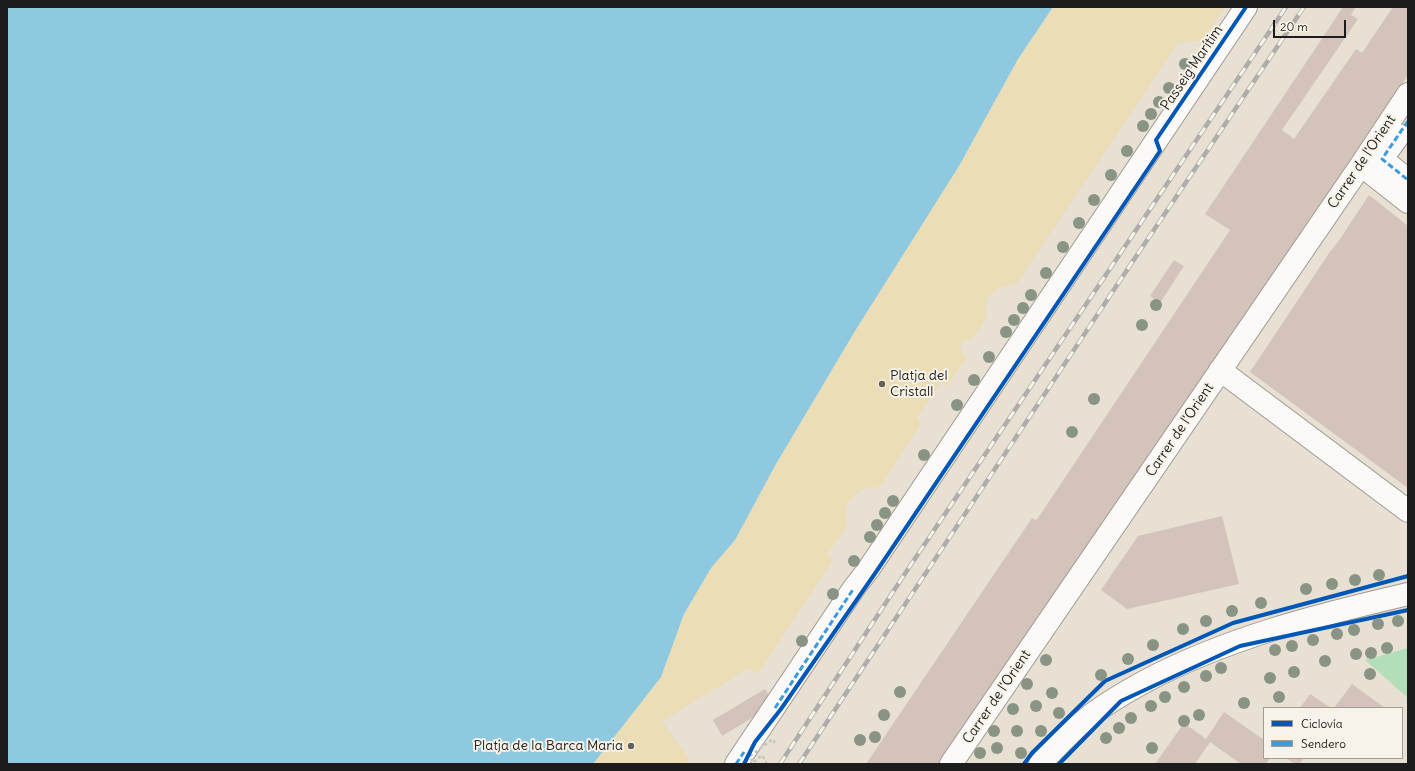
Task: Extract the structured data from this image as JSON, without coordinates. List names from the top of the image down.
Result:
{
  "streets": {
    "street": ["Passeig Marítim", "Carrer de l'Orient"]
  },
  "places": ["Platja del Cristall", "Platja de la Barca Maria"],
  "legend": ["Ciclovía", "Sendero"],
  "scale_bar": "20 m"
}
